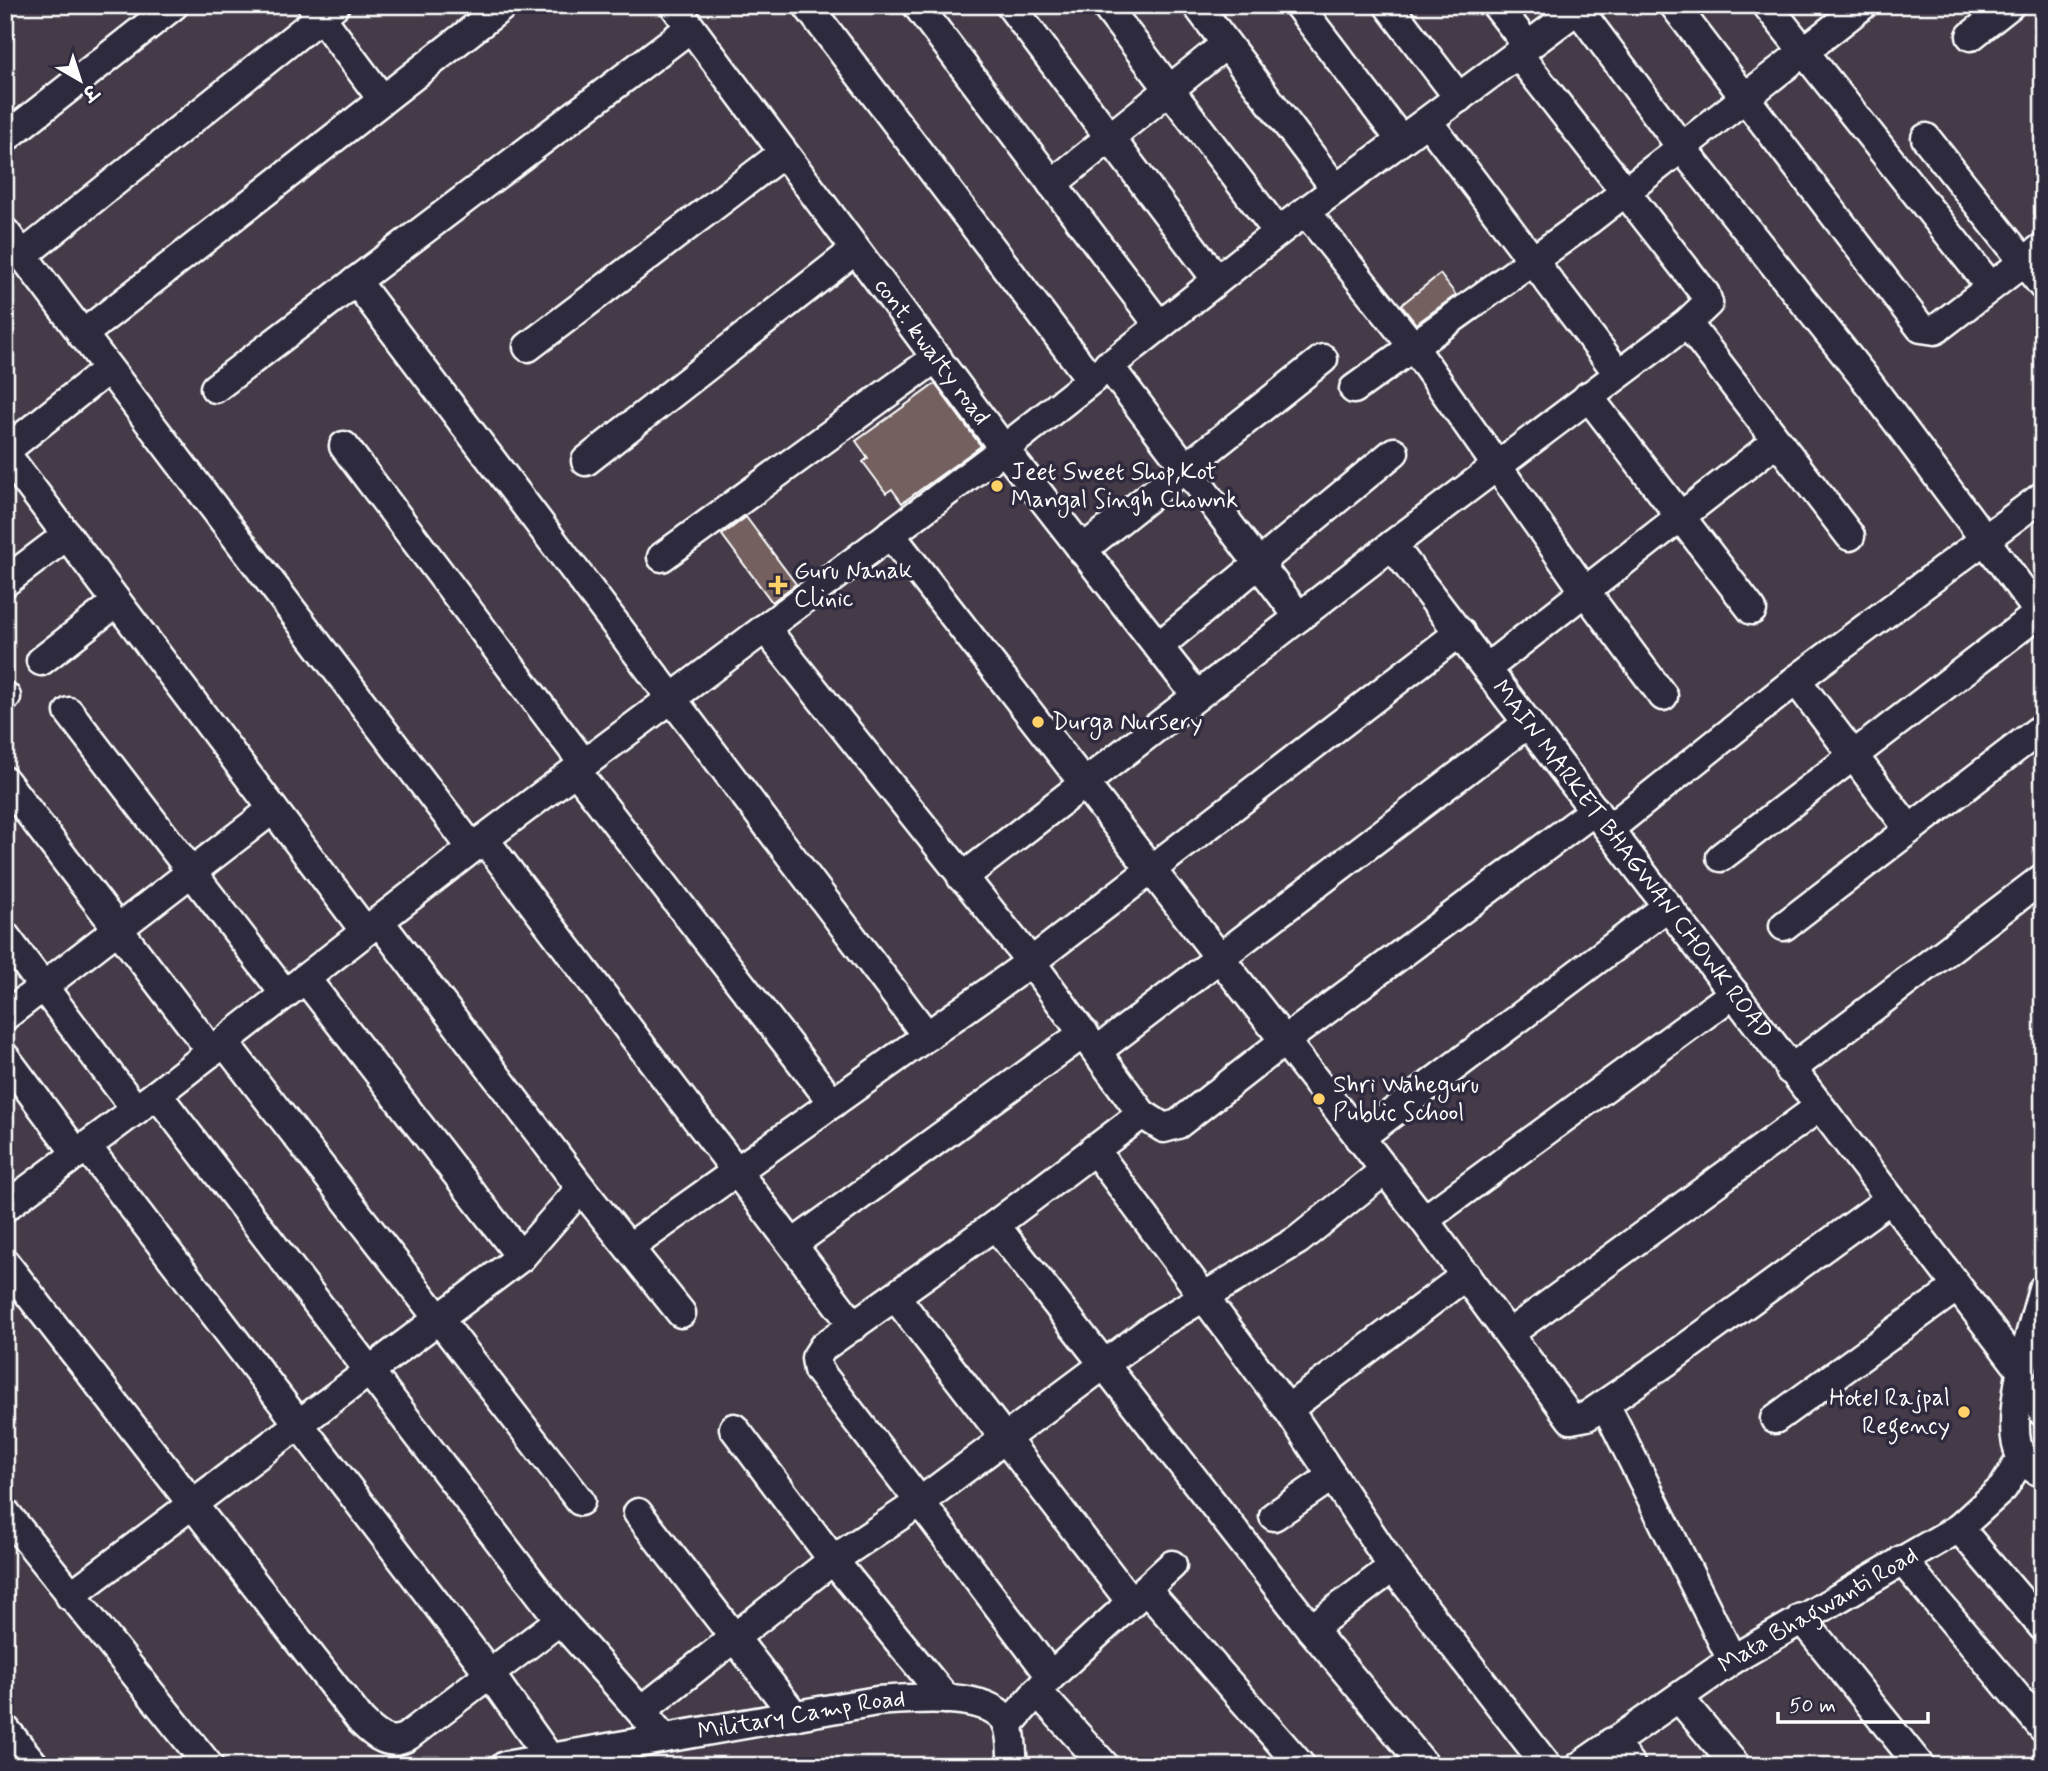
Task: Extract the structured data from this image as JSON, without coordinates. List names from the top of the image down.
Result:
{
  "streets": {
    "street": [
      "cont. kwalty road",
      "MAIN MARKET BHAGWAN CHOWK ROAD",
      "Mata Bhagwanti Road",
      "Military Camp Road"
    ]
  },
  "places": {
    "other": [
      "Jeet Sweet Shop,Kot Mangal Singh Chownk",
      "Durga Nursery",
      "Shri Waheguru Public School",
      "Hotel Rajpal Regency"
    ],
    "health": ["Guru Nanak Clinic"]
  },
  "scale_bar": "50 m",
  "north": "bottom right"
}
